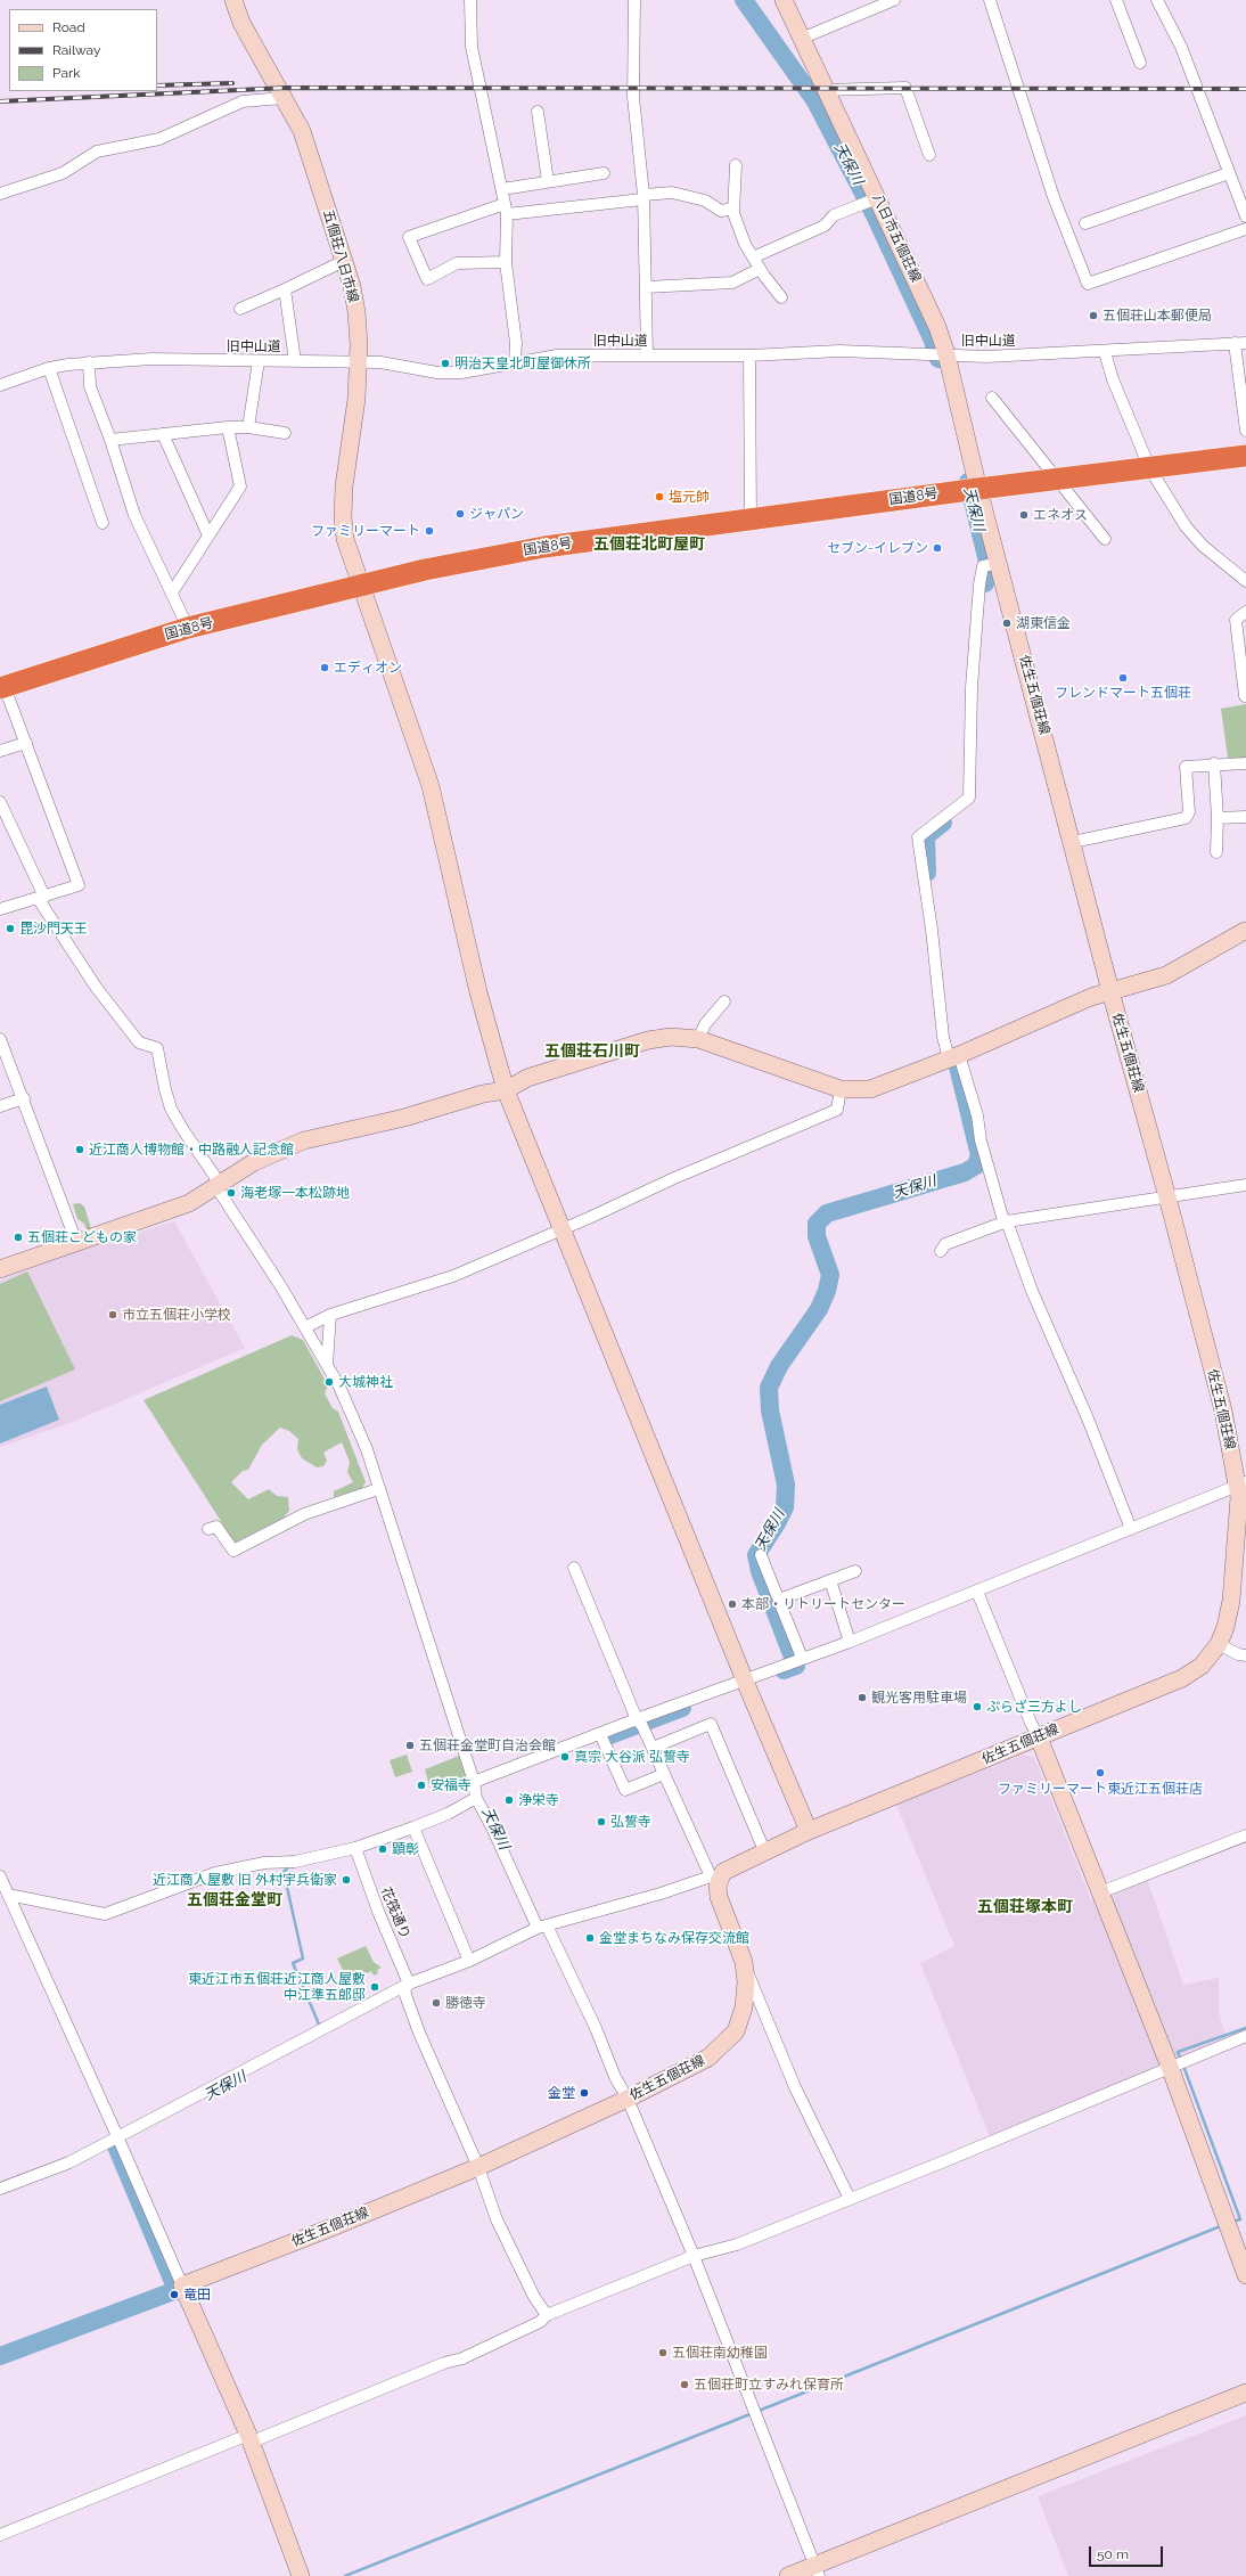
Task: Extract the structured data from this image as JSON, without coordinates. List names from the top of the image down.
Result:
{
  "streets": {
    "highway": ["国道8号"],
    "main road": ["八日市五個荘線", "五個荘八日市線", "佐生五個荘線"],
    "street": ["旧中山道", "花筏通り"]
  },
  "crossings": [
    ["八日市五個荘線", "旧中山道"],
    ["八日市五個荘線", "国道8号"],
    ["八日市五個荘線", "佐生五個荘線"],
    ["五個荘八日市線", "旧中山道"],
    ["五個荘八日市線", "国道8号"],
    ["五個荘八日市線", "佐生五個荘線"],
    ["国道8号", "佐生五個荘線"],
    ["佐生五個荘線", "花筏通り"]
  ],
  "districts": [
    "五個荘北町屋町",
    "五個荘石川町",
    "五個荘金堂町",
    "五個荘塚本町"
  ],
  "water": ["天保川"],
  "places": [
    "五個荘山本郵便局",
    "明治天皇北町屋御休所",
    "塩元帥",
    "ジャパン",
    "エネオス",
    "ファミリーマート",
    "セブン-イレブン",
    "湖東信金",
    "エディオン",
    "フレンドマート五個荘",
    "毘沙門天王",
    "近江商人博物館・中路融人記念館",
    "海老塚一本松跡地",
    "五個荘こどもの家",
    "市立五個荘小学校",
    "大城神社",
    "本部・リトリートセンター",
    "観光客用駐車場",
    "ぷらざ三方よし",
    "五個荘金堂町自治会館",
    "真宗 大谷派 弘誓寺",
    "ファミリーマート東近江五個荘店",
    "安福寺",
    "浄栄寺",
    "弘誓寺",
    "顕彰",
    "近江商人屋敷 旧 外村宇兵衛家",
    "金堂まちなみ保存交流館",
    "東近江市五個荘近江商人屋敷 中江準五郎邸",
    "勝徳寺",
    "金堂",
    "竜田",
    "五個荘南幼稚園",
    "五個荘町立すみれ保育所"
  ],
  "legend": ["Road", "Railway", "Park"],
  "scale_bar": "50 m"
}
